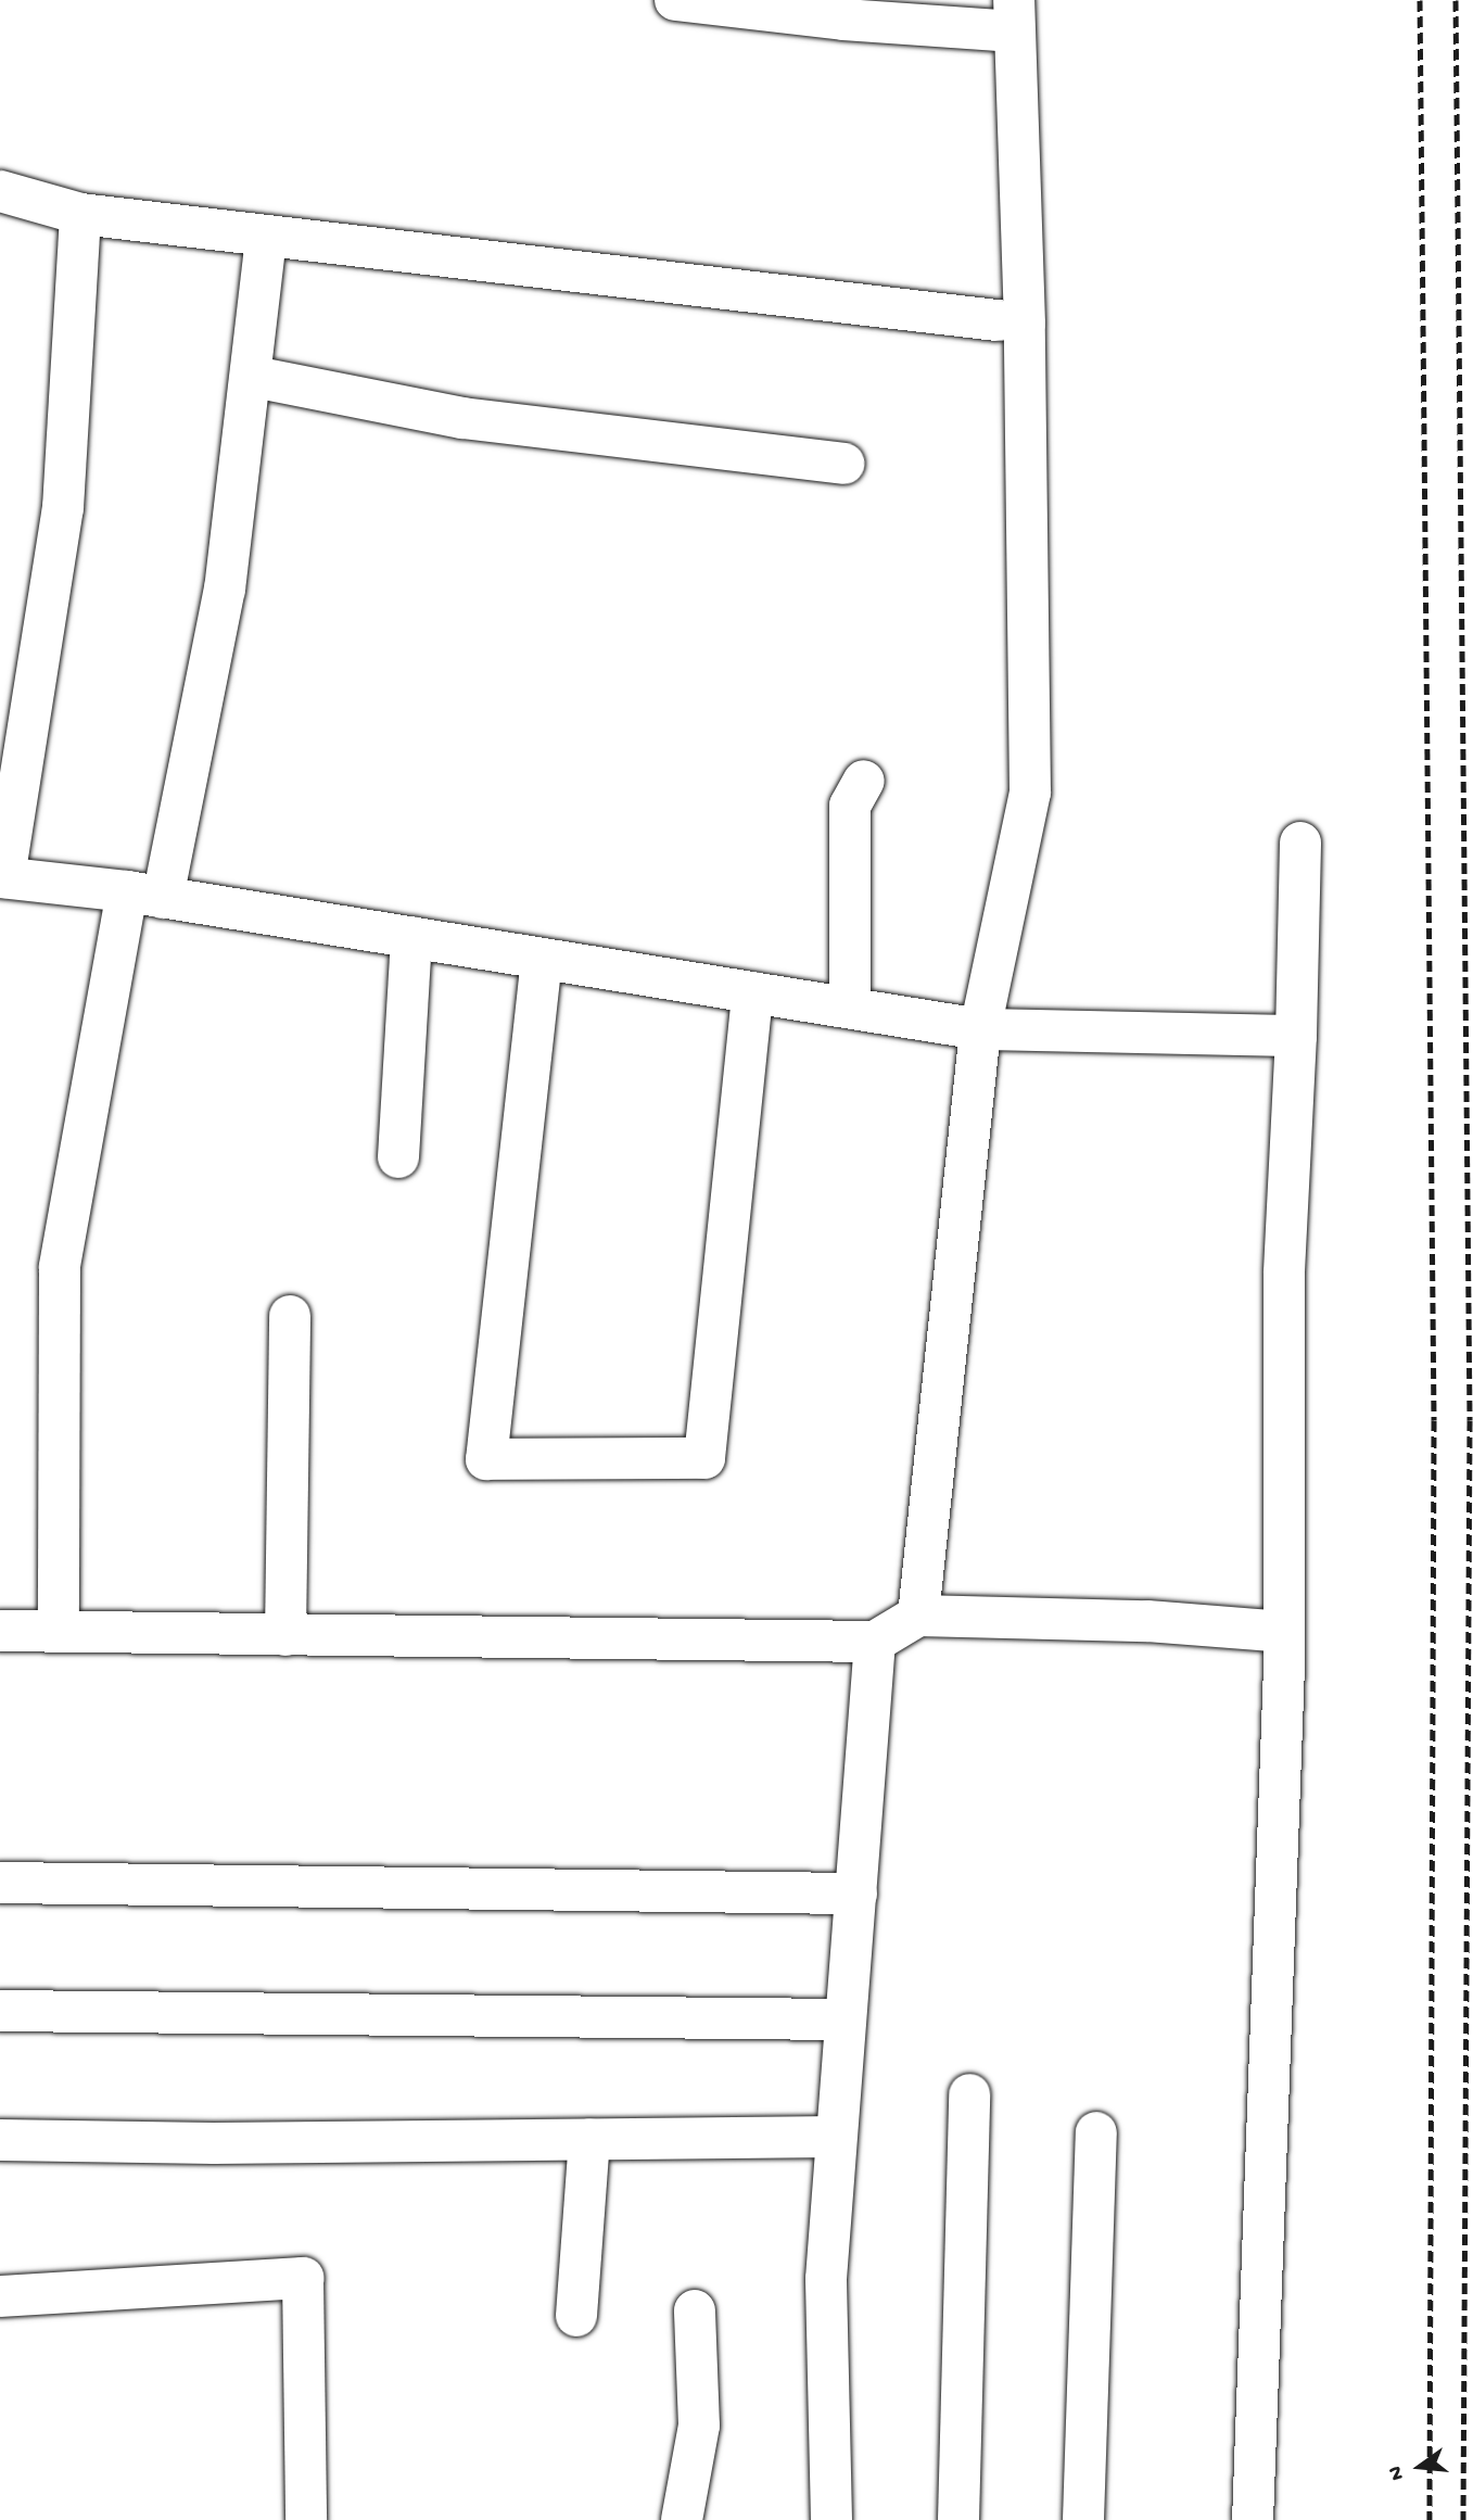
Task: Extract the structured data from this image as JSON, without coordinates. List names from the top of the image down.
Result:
{
  "north": "left"
}
